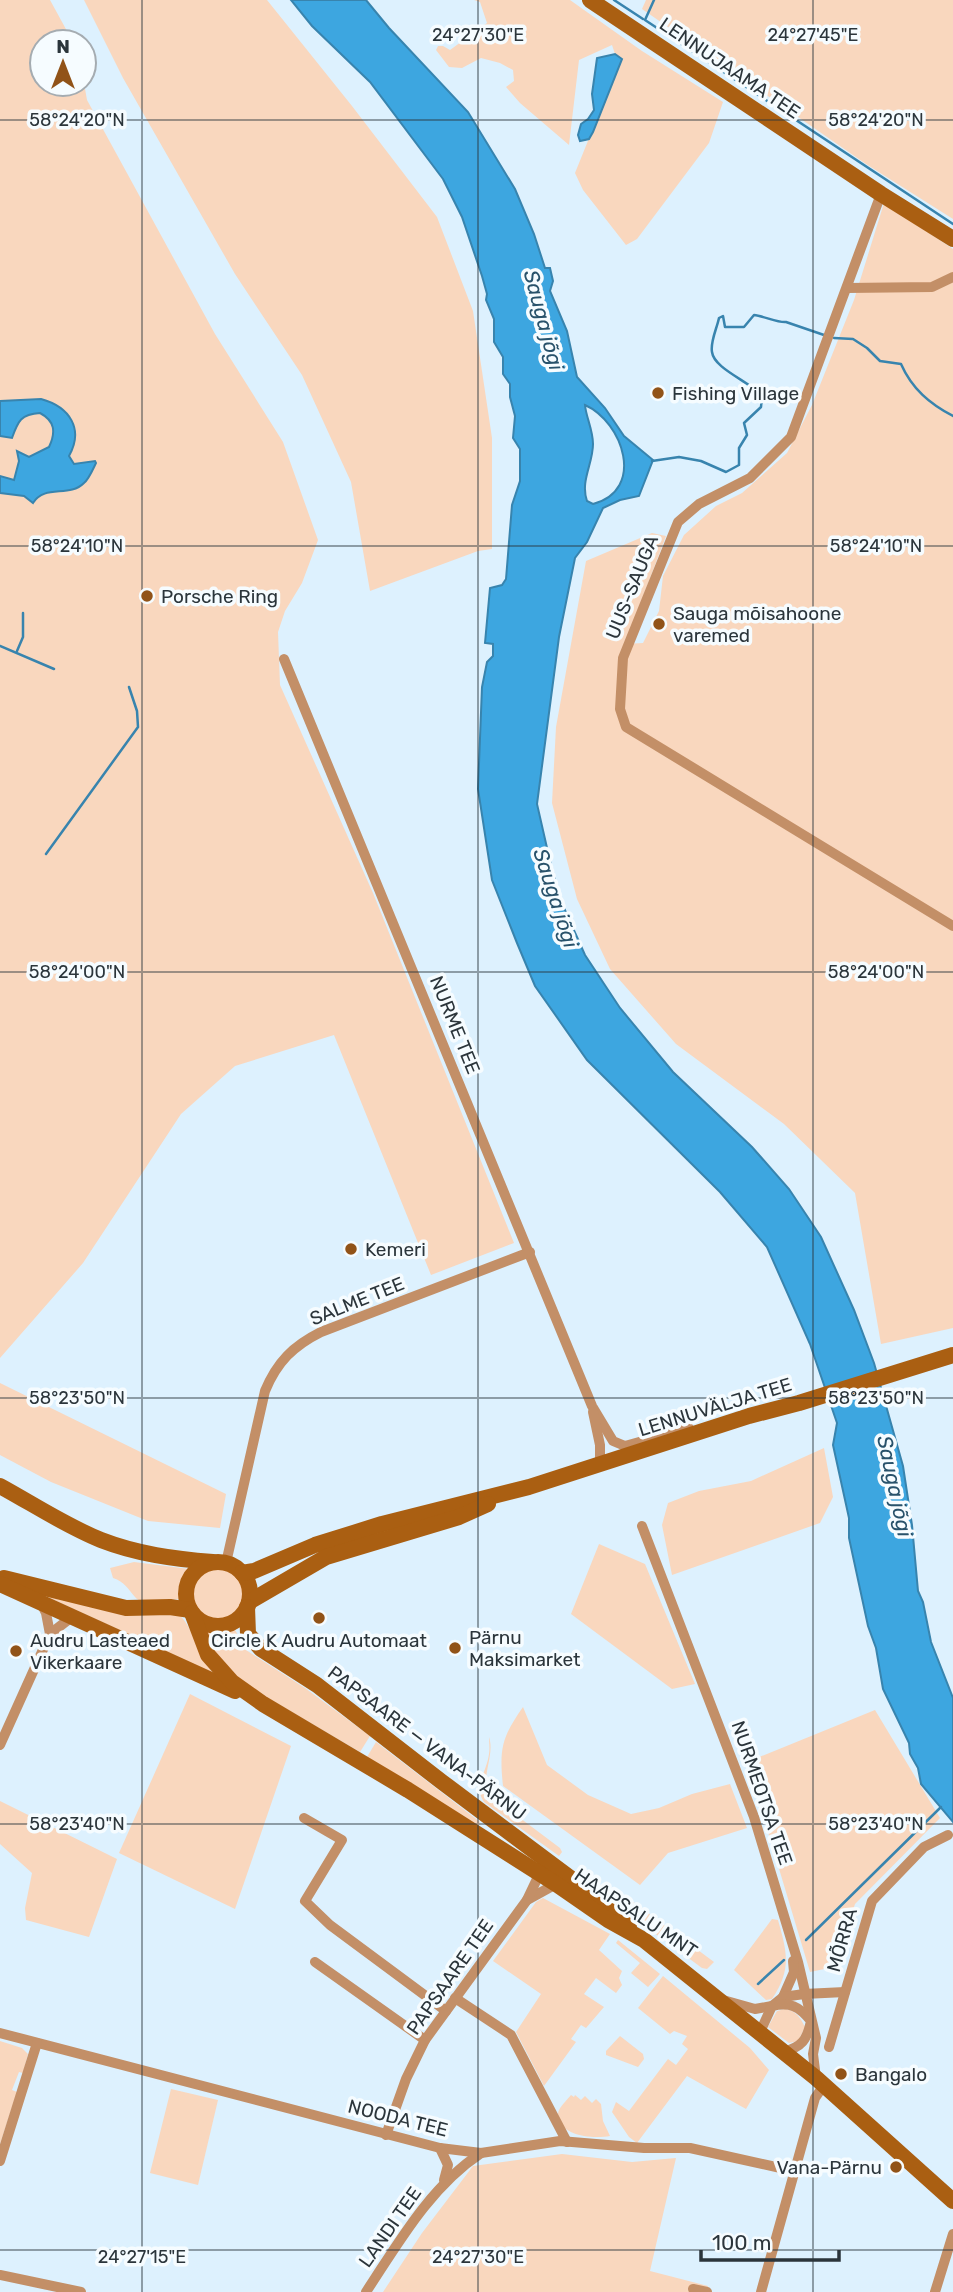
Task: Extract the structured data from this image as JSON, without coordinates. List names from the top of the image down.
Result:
{
  "streets": {
    "main road": [
      "LENNUJAAMA TEE",
      "LENNUVÄLJA TEE",
      "PAPSAARE — VANA-PÄRNU",
      "HAAPSALU MNT"
    ],
    "street": [
      "UUS-SAUGA",
      "NURME TEE",
      "SALME TEE",
      "NURMEOTSA TEE",
      "MÕRRA",
      "PAPSAARE TEE",
      "NOODA TEE",
      "LANDI TEE"
    ]
  },
  "crossings": [
    ["LENNUJAAMA TEE", "UUS-SAUGA"],
    ["NURME TEE", "SALME TEE"],
    ["NURME TEE", "LENNUVÄLJA TEE"],
    ["SALME TEE", "LENNUVÄLJA TEE"],
    ["SALME TEE", "PAPSAARE — VANA-PÄRNU"],
    ["LENNUVÄLJA TEE", "PAPSAARE — VANA-PÄRNU"],
    ["PAPSAARE — VANA-PÄRNU", "HAAPSALU MNT"],
    ["PAPSAARE — VANA-PÄRNU", "PAPSAARE TEE"],
    ["NURMEOTSA TEE", "HAAPSALU MNT"],
    ["HAAPSALU MNT", "PAPSAARE TEE"],
    ["PAPSAARE TEE", "NOODA TEE"],
    ["NOODA TEE", "LANDI TEE"]
  ],
  "water": ["Sauga jõgi"],
  "places": [
    "Fishing Village",
    "Porsche Ring",
    "Sauga mõisahoone varemed",
    "Kemeri",
    "Circle K Audru Automaat",
    "Pärnu Maksimarket",
    "Audru Lasteaed Vikerkaare",
    "Bangalo",
    "Vana-Pärnu"
  ],
  "scale_bar": "100 m",
  "north": "top",
  "coordinates": [
    "24°27'30\"E",
    "24°27'45\"E",
    "58°24'20\"N",
    "58°24'10\"N",
    "58°24'00\"N",
    "58°23'50\"N",
    "58°23'40\"N",
    "24°27'15\"E"
  ]
}
